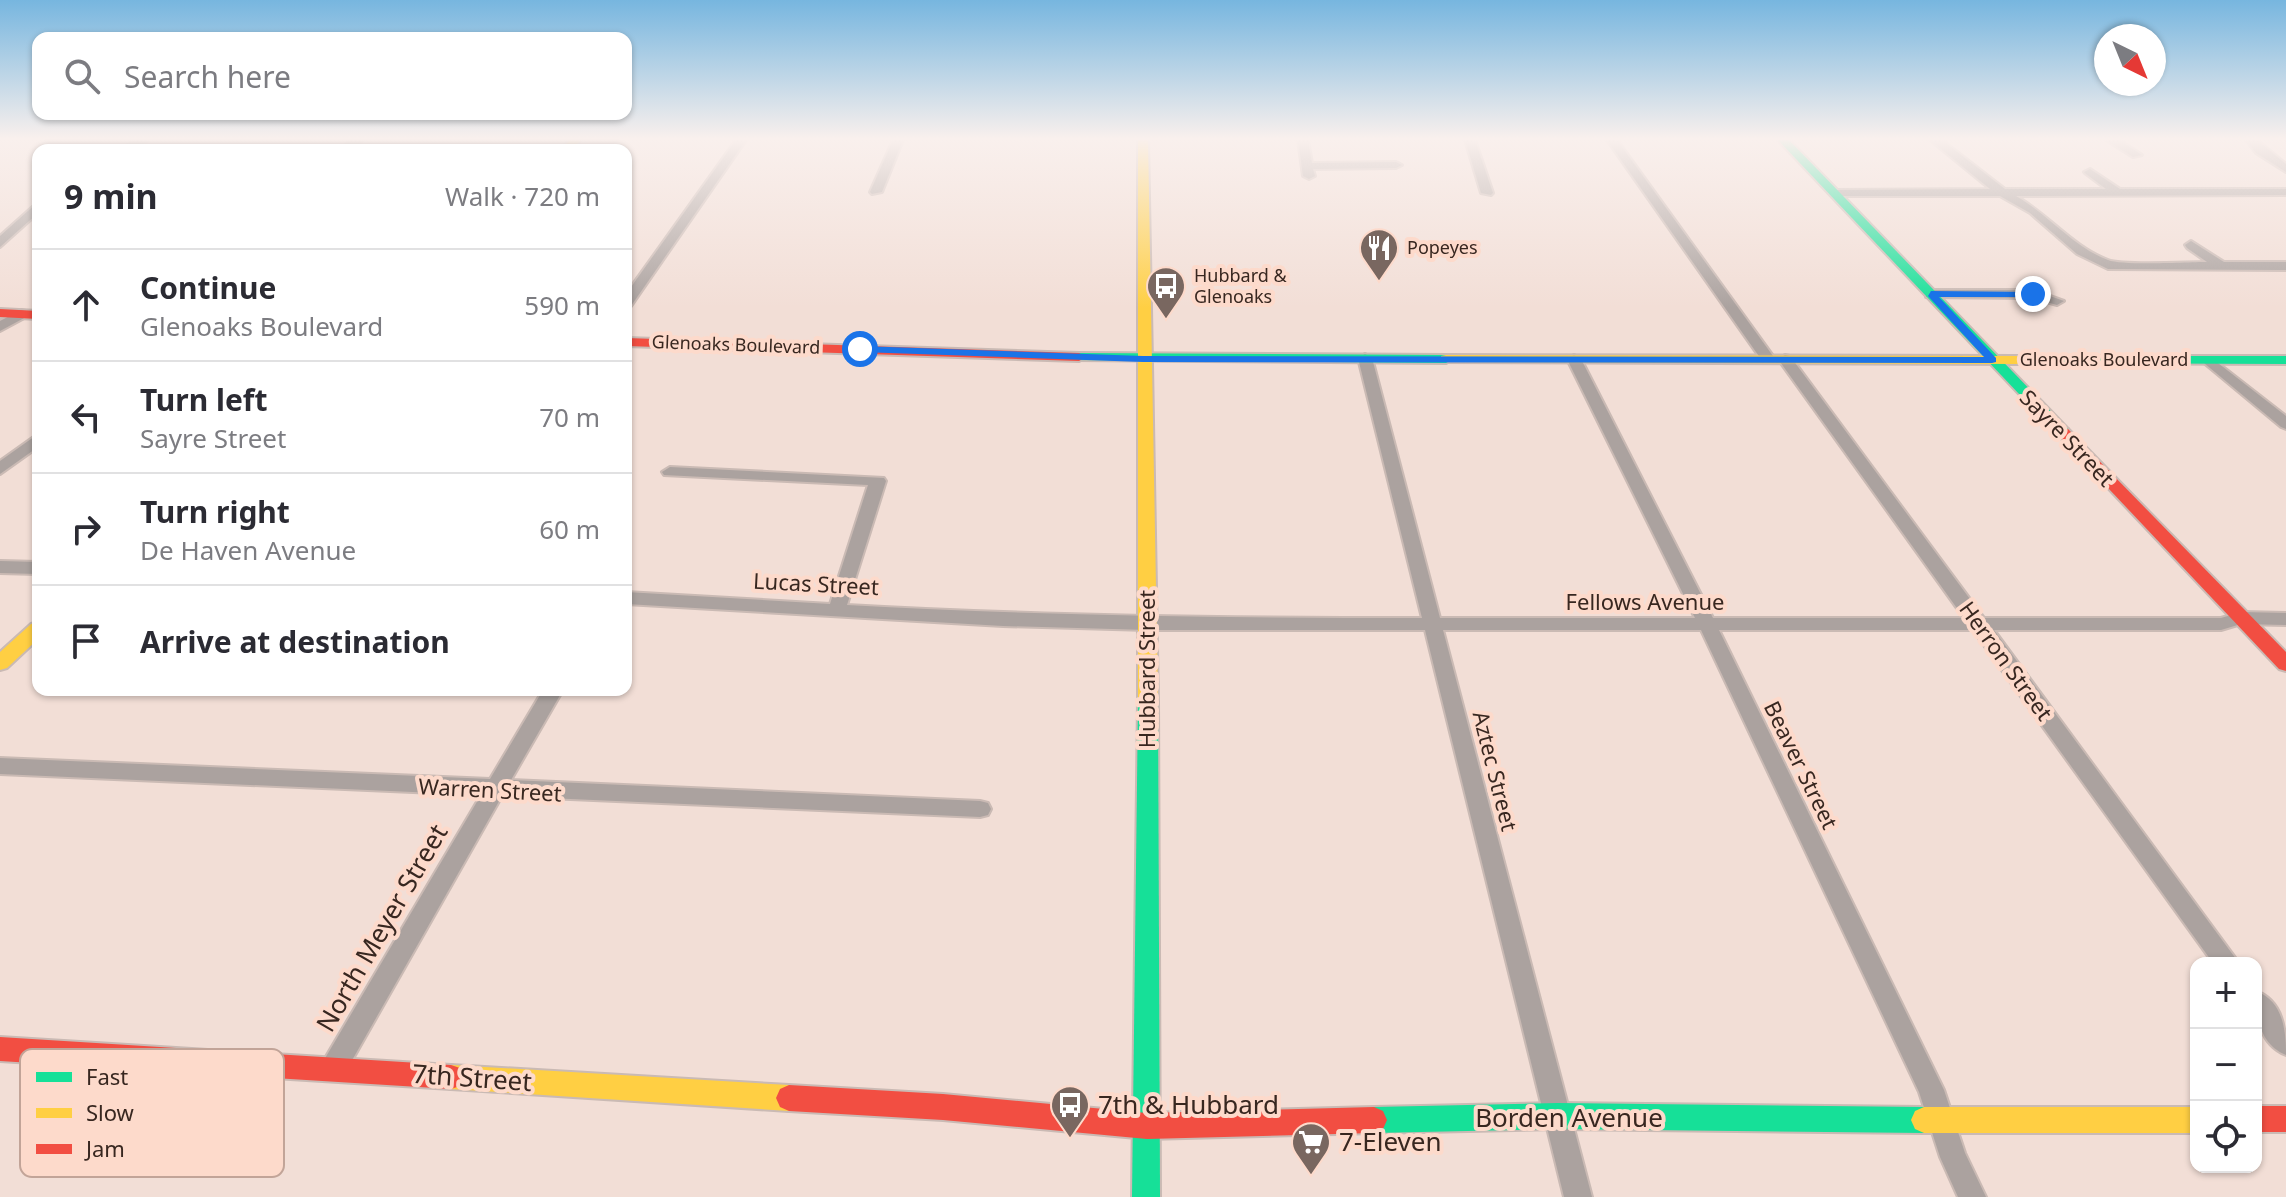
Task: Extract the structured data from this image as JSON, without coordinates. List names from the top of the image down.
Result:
{
  "streets": {
    "main road": [
      "Glenoaks Boulevard",
      "Sayre Street",
      "Hubbard Street",
      "7th Street",
      "Borden Avenue"
    ],
    "street": [
      "Lucas Street",
      "Fellows Avenue",
      "Herron Street",
      "Beaver Street",
      "Aztec Street",
      "Warren Street",
      "North Meyer Street"
    ]
  },
  "crossings": [
    ["Glenoaks Boulevard", "Sayre Street"],
    ["Glenoaks Boulevard", "Herron Street"],
    ["Glenoaks Boulevard", "Hubbard Street"],
    ["Glenoaks Boulevard", "Beaver Street"],
    ["Glenoaks Boulevard", "Aztec Street"],
    ["Sayre Street", "Fellows Avenue"],
    ["Lucas Street", "Fellows Avenue"],
    ["Fellows Avenue", "Herron Street"],
    ["Fellows Avenue", "Hubbard Street"],
    ["Fellows Avenue", "Beaver Street"],
    ["Fellows Avenue", "Aztec Street"],
    ["Hubbard Street", "Borden Avenue"],
    ["Beaver Street", "Borden Avenue"],
    ["Aztec Street", "Borden Avenue"],
    ["Warren Street", "North Meyer Street"],
    ["North Meyer Street", "7th Street"],
    ["7th Street", "Borden Avenue"]
  ],
  "places": {
    "restaurant": ["Popeyes"],
    "bus stop": ["Hubbard & Glenoaks", "7th & Hubbard"],
    "supermarket": ["7-Eleven"]
  },
  "legend": ["Fast", "Slow", "Jam"],
  "north": "bottom right",
  "page": {
    "search": "Search here",
    "heading": ["9 min", "Walk · 720 m"],
    "list": [
      ["Continue", "Glenoaks Boulevard", "590 m"],
      ["Turn left", "Sayre Street", "70 m"],
      ["Turn right", "De Haven Avenue", "60 m"],
      "Arrive at destination"
    ],
    "map_buttons": ["+", "−"]
  }
}
